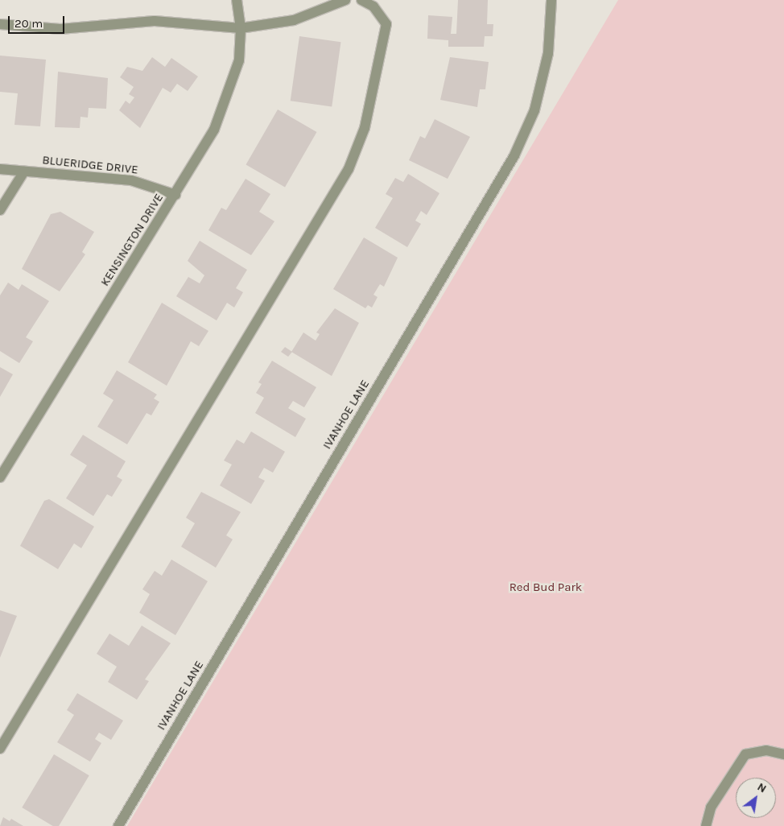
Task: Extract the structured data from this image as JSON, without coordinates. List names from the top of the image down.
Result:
{
  "streets": {
    "street": ["BLUERIDGE DRIVE", "KENSINGTON DRIVE", "IVANHOE LANE"]
  },
  "crossings": [
    ["BLUERIDGE DRIVE", "KENSINGTON DRIVE"]
  ],
  "parks": ["Red Bud Park"],
  "scale_bar": "20 m",
  "north": "top right"
}
